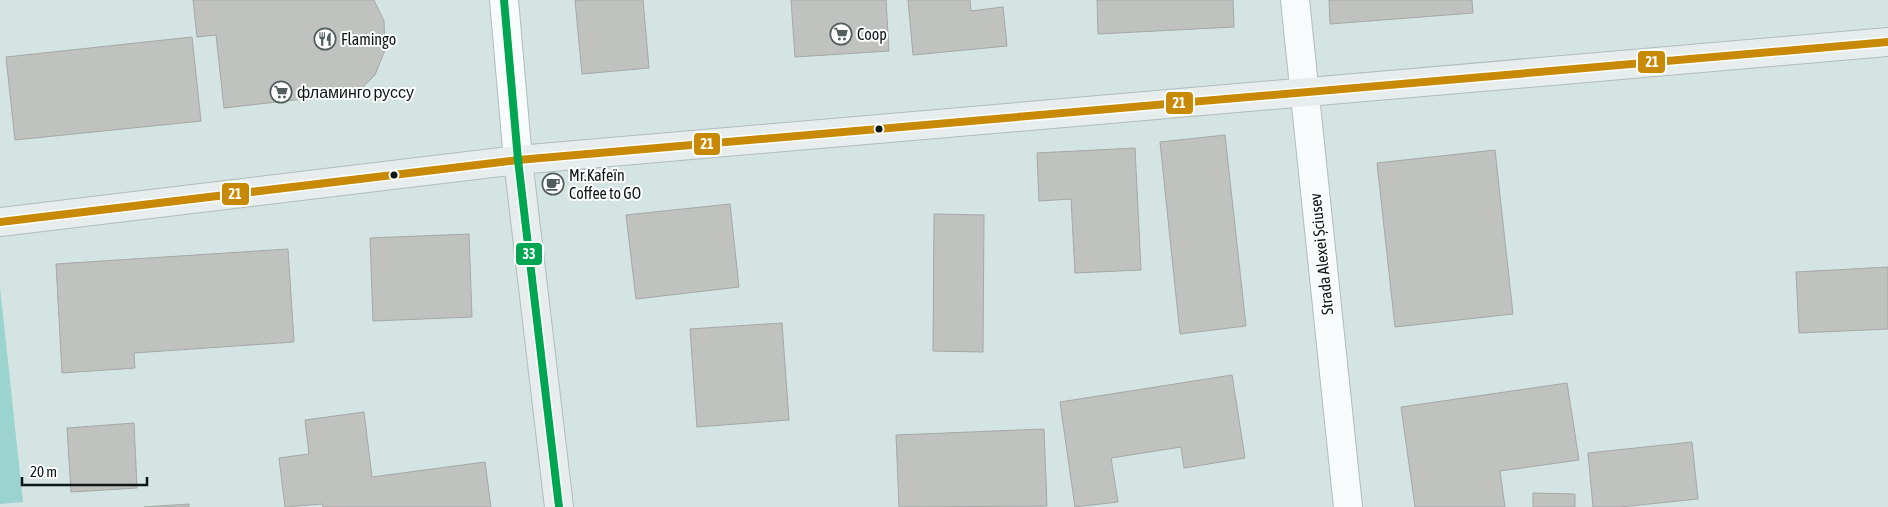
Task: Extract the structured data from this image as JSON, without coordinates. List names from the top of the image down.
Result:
{
  "streets": {
    "street": ["Strada Alexei Șciusev"]
  },
  "places": {
    "supermarket": ["Coop", "фламинго руссу"],
    "restaurant": ["Flamingo"],
    "cafe": ["Mr.Kafeïn Coffee to GO"]
  },
  "lines": ["transit line 33", "transit line 21"],
  "scale_bar": "20 m"
}
